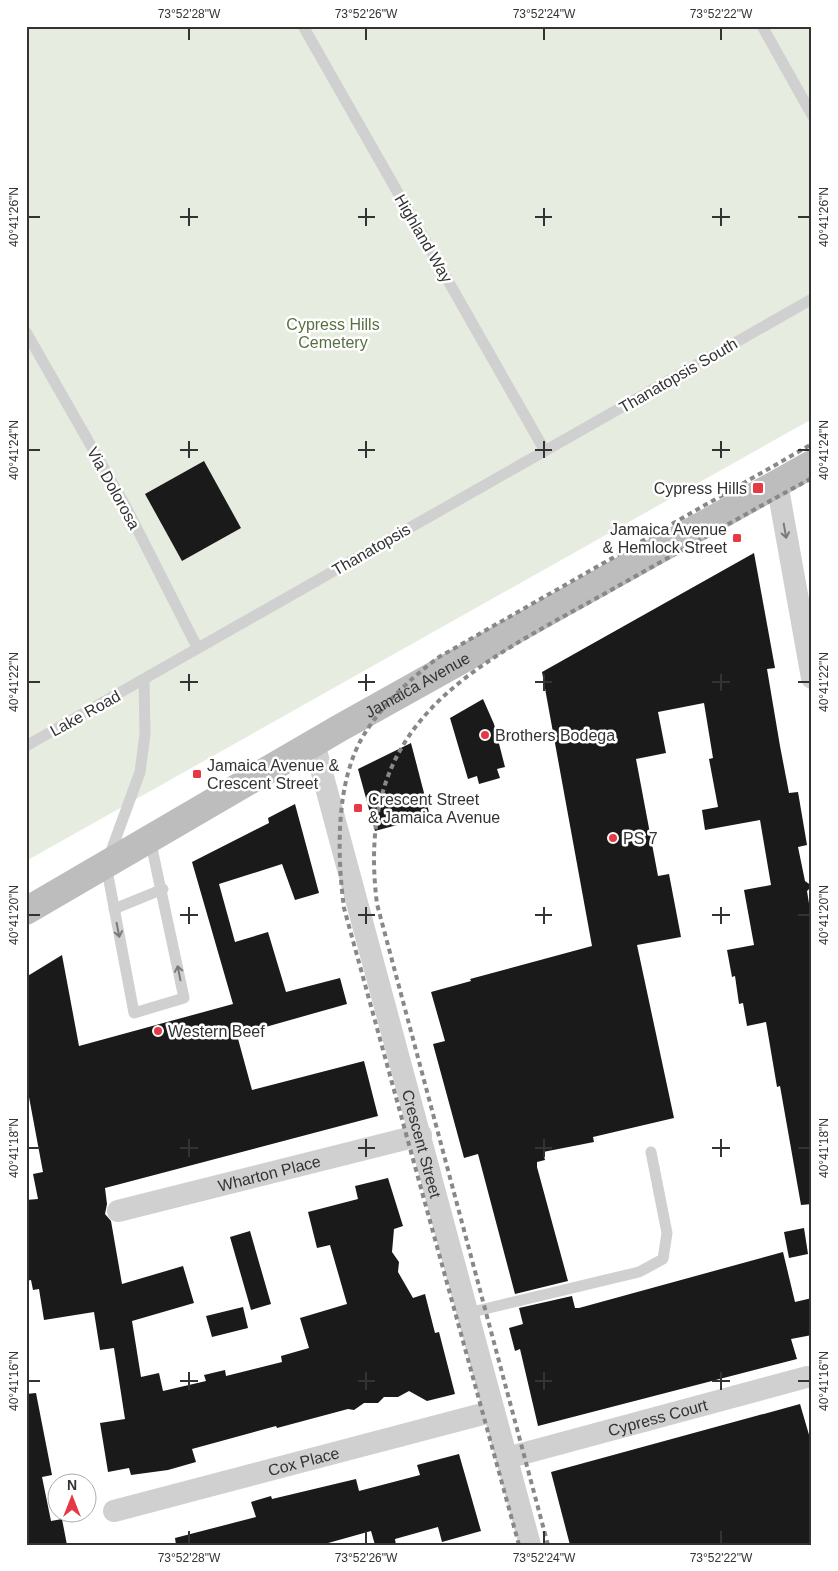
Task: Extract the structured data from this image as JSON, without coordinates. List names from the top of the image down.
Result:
{
  "streets": {
    "main road": ["Jamaica Avenue"],
    "street": [
      "Crescent Street",
      "Wharton Place",
      "Cypress Court",
      "Cox Place"
    ],
    "lane": [
      "Highland Way",
      "Thanatopsis South",
      "Via Dolorosa",
      "Thanatopsis",
      "Lake Road"
    ]
  },
  "crossings": [
    ["Highland Way", "Thanatopsis South"],
    ["Highland Way", "Thanatopsis"],
    ["Thanatopsis South", "Thanatopsis"],
    ["Via Dolorosa", "Thanatopsis"],
    ["Thanatopsis", "Lake Road"],
    ["Jamaica Avenue", "Crescent Street"],
    ["Crescent Street", "Wharton Place"],
    ["Crescent Street", "Cypress Court"],
    ["Crescent Street", "Cox Place"]
  ],
  "parks": ["Cypress Hills Cemetery"],
  "places": {
    "transit": [
      "Cypress Hills",
      "Jamaica Avenue & Hemlock Street",
      "Jamaica Avenue & Crescent Street",
      "Crescent Street & Jamaica Avenue"
    ],
    "other": ["Brothers Bodega", "PS 7", "Western Beef"]
  },
  "north": "top",
  "coordinates": [
    "73°52'28\"W",
    "73°52'26\"W",
    "73°52'24\"W",
    "73°52'22\"W",
    "40°41'26\"N",
    "40°41'24\"N",
    "40°41'22\"N",
    "40°41'20\"N",
    "40°41'18\"N",
    "40°41'16\"N"
  ]
}
